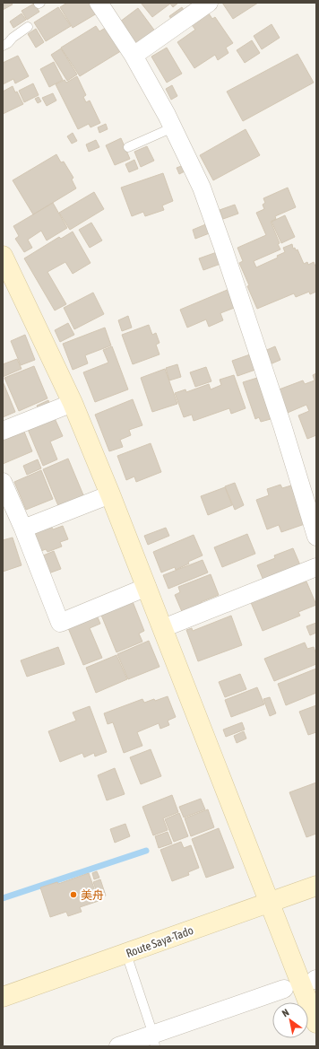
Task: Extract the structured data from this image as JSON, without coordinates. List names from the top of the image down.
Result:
{
  "streets": {
    "street": ["Route Saya-Tado"]
  },
  "places": ["美舟"],
  "north": "top left"
}
